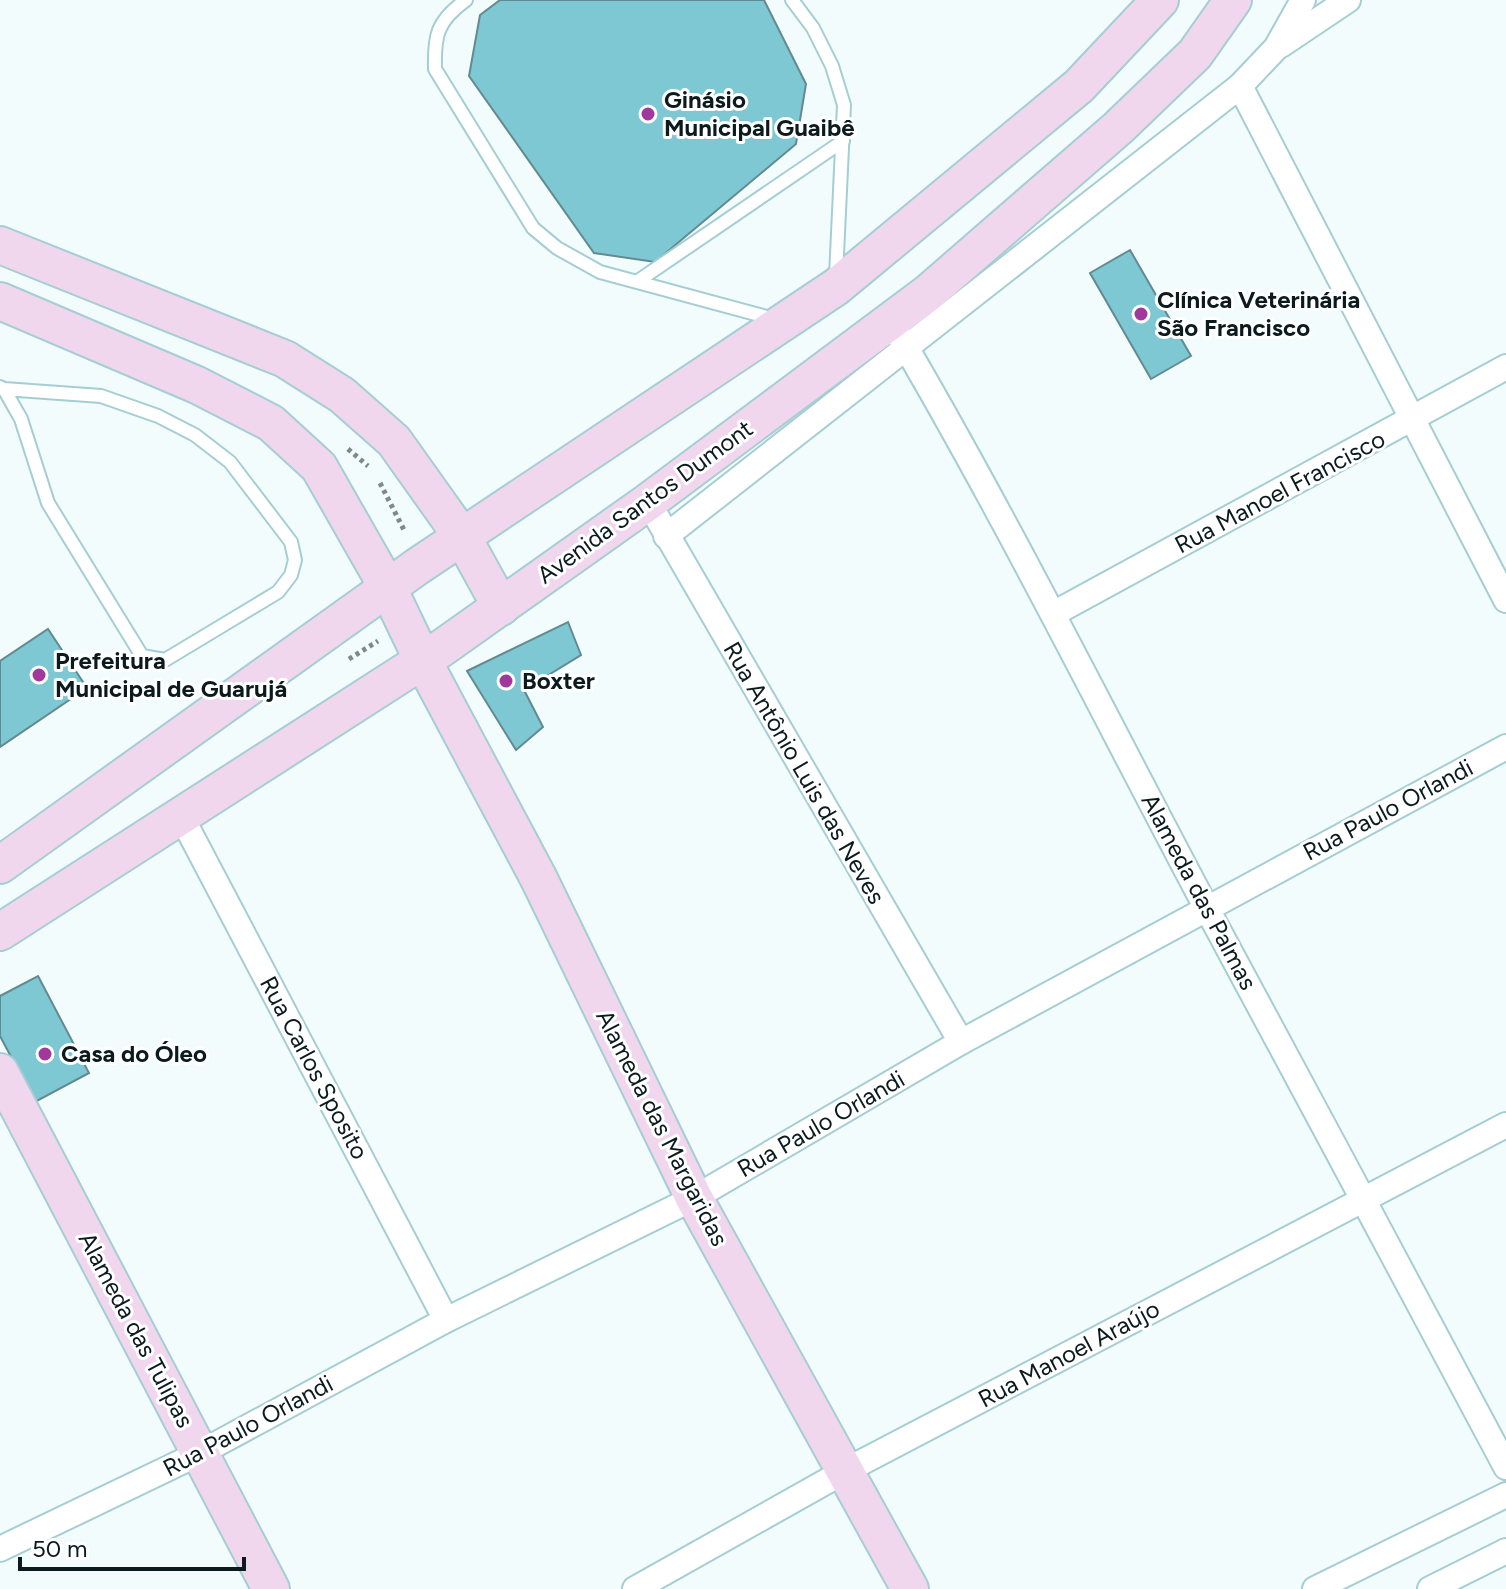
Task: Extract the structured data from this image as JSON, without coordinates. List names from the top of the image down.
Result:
{
  "streets": {
    "main road": ["Avenida Santos Dumont", "Alameda das Margaridas", "Alameda das Tulipas"],
    "street": [
      "Rua Manoel Francisco",
      "Rua Antônio Luis das Neves",
      "Rua Paulo Orlandi",
      "Alameda das Palmas",
      "Rua Carlos Sposito",
      "Rua Manoel Araújo"
    ]
  },
  "crossings": [
    ["Rua Manoel Francisco", "Alameda das Palmas"],
    ["Avenida Santos Dumont", "Rua Antônio Luis das Neves"],
    ["Avenida Santos Dumont", "Alameda das Palmas"],
    ["Avenida Santos Dumont", "Rua Carlos Sposito"],
    ["Avenida Santos Dumont", "Alameda das Margaridas"],
    ["Rua Antônio Luis das Neves", "Rua Paulo Orlandi"],
    ["Rua Paulo Orlandi", "Alameda das Palmas"],
    ["Rua Paulo Orlandi", "Rua Carlos Sposito"],
    ["Rua Paulo Orlandi", "Alameda das Margaridas"],
    ["Rua Paulo Orlandi", "Alameda das Tulipas"],
    ["Alameda das Palmas", "Rua Manoel Araújo"],
    ["Alameda das Margaridas", "Rua Manoel Araújo"]
  ],
  "places": [
    "Ginásio Municipal Guaibê",
    "Clínica Veterinária São Francisco",
    "Prefeitura Municipal de Guarujá",
    "Boxter",
    "Casa do Óleo"
  ],
  "scale_bar": "50 m"
}
